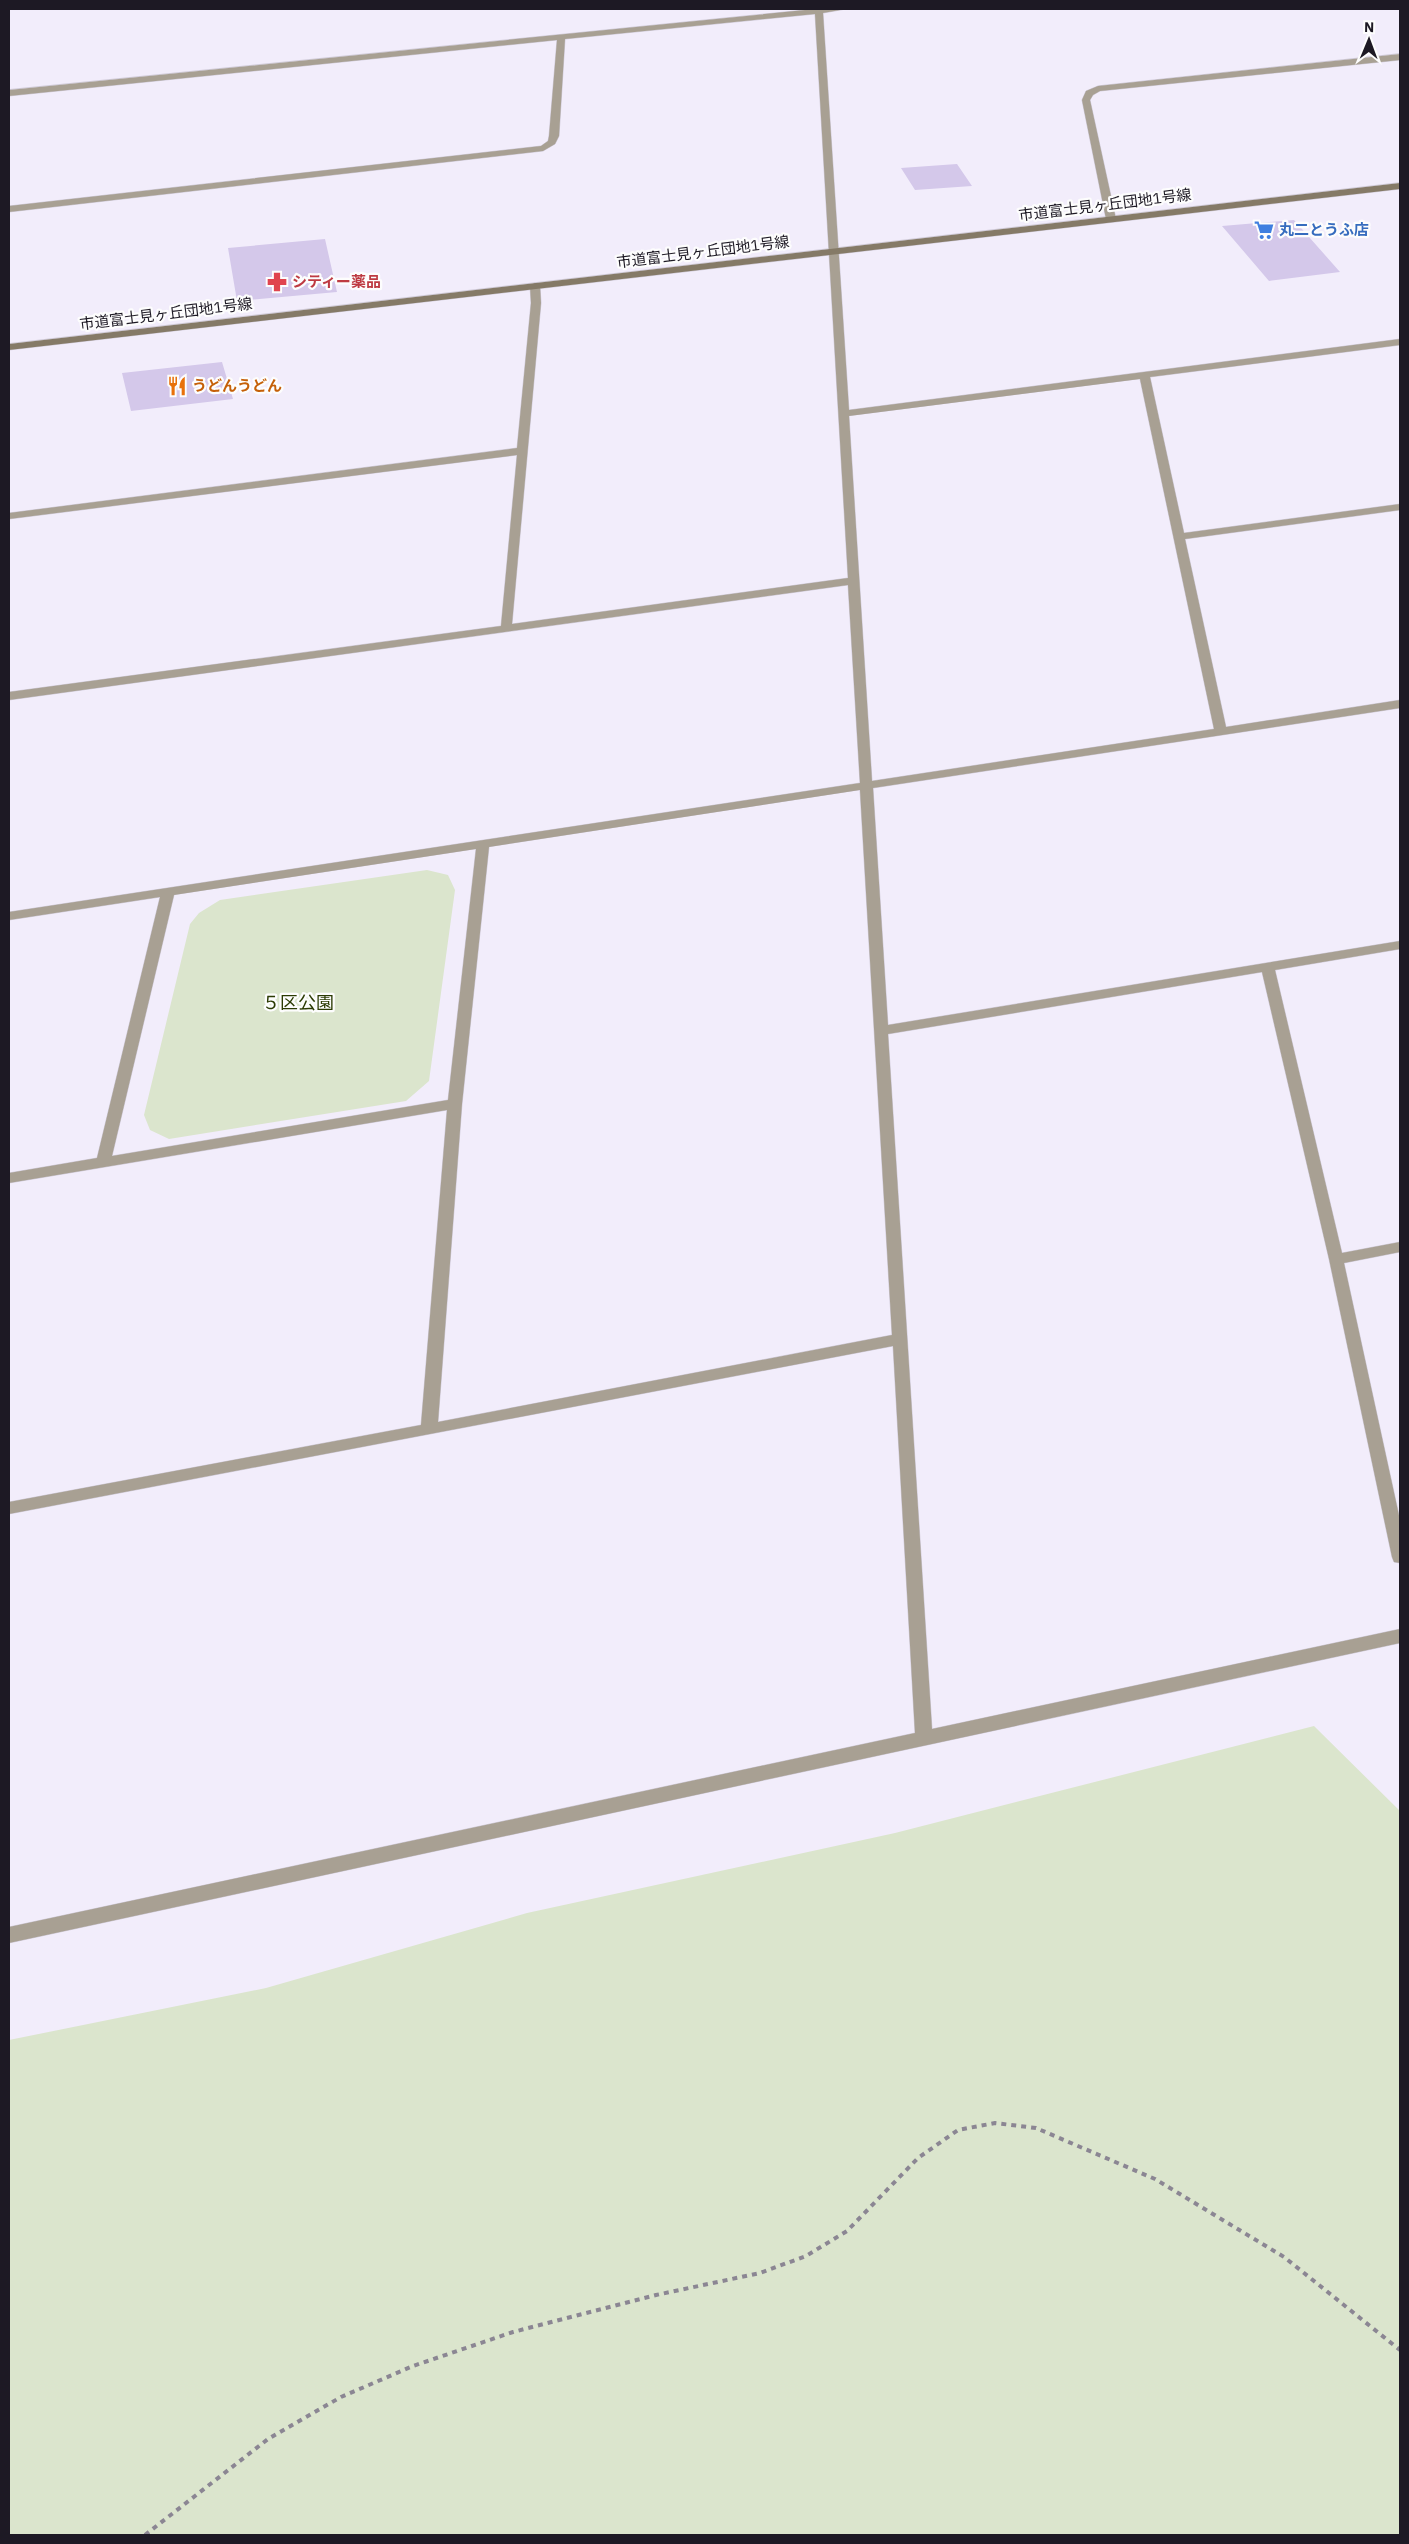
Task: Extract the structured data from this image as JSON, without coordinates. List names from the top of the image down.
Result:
{
  "streets": {
    "street": ["市道富士見ヶ丘団地1号線"]
  },
  "parks": ["５区公園"],
  "places": {
    "supermarket": ["丸二とうふ店"],
    "pharmacy": ["シティー薬品"],
    "restaurant": ["うどんうどん"]
  },
  "north": "top"
}
